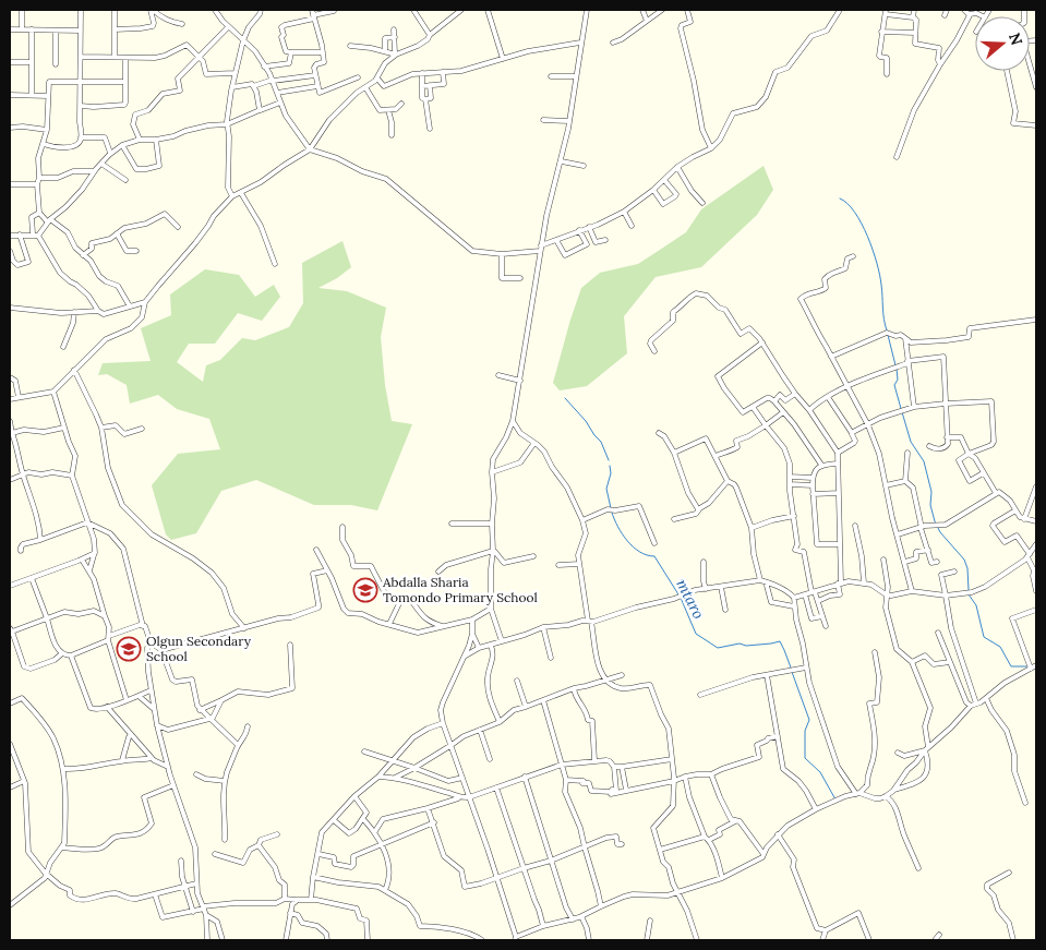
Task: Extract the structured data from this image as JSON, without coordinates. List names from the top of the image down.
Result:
{
  "water": ["mtaro"],
  "places": {
    "school or university": ["Abdalla Sharia Tomondo Primary School", "Olgun Secondary School"]
  },
  "north": "right"
}
